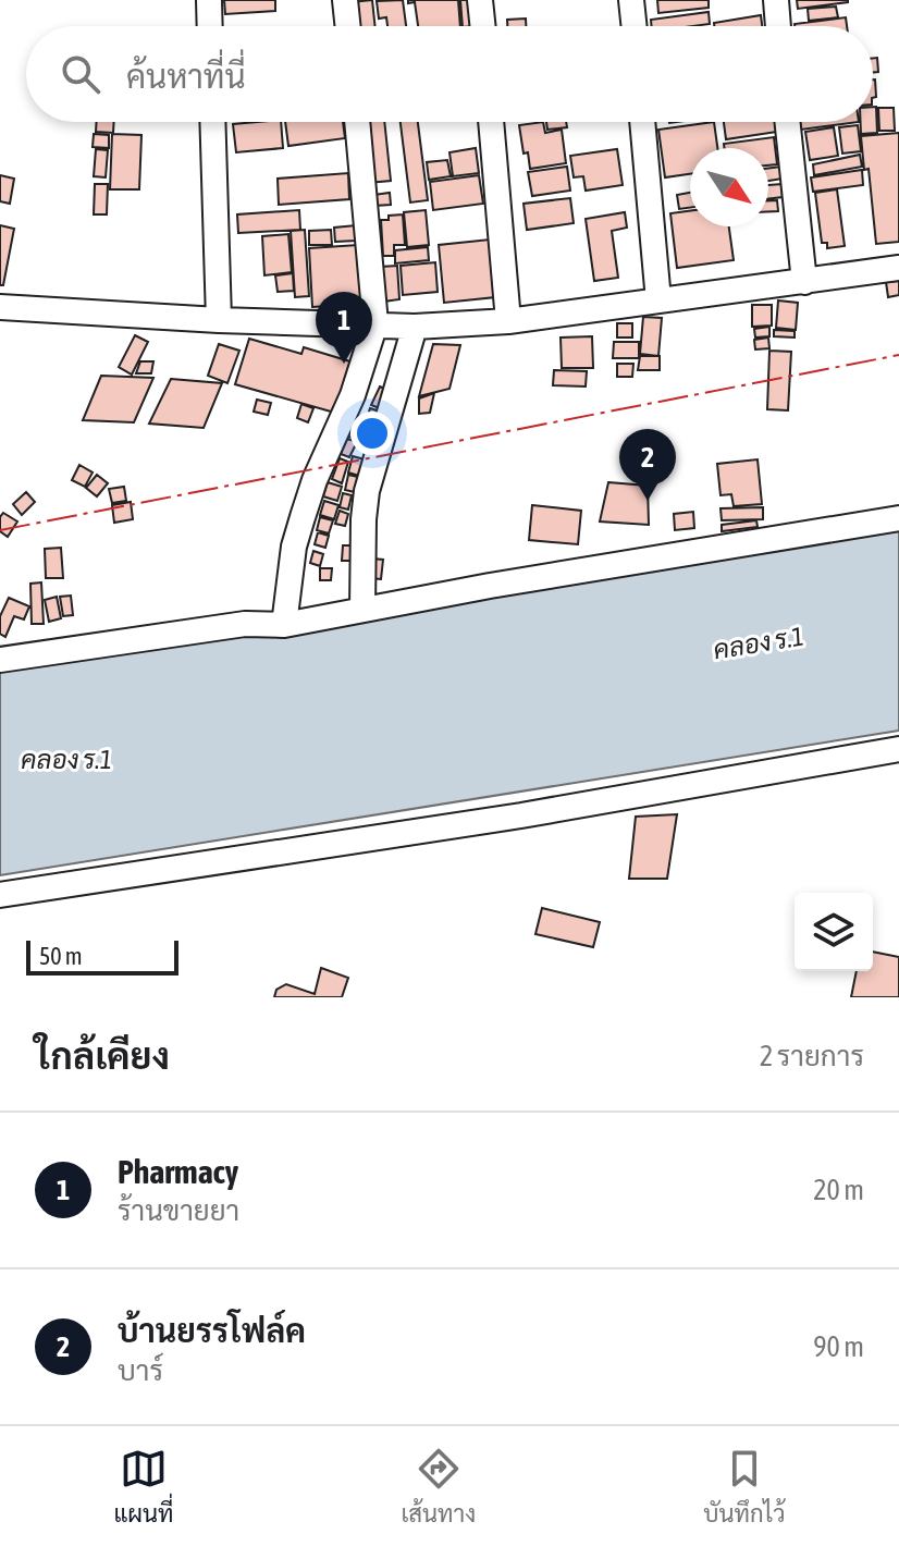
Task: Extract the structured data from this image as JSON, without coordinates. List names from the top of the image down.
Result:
{
  "water": ["คลอง ร.1"],
  "scale_bar": "50 m",
  "north": "bottom right",
  "page": {
    "search": "ค้นหาที่นี่",
    "pins": ["1", "2"],
    "scale": "50 m",
    "heading": ["ใกล้เคียง", "2 รายการ"],
    "list": [
      {
        "mark": "1",
        "name": "Pharmacy",
        "note": "ร้านขายยา",
        "value": "20 m"
      },
      {
        "mark": "2",
        "name": "บ้านยรรโฟล์ค",
        "note": "บาร์",
        "value": "90 m"
      }
    ],
    "nav": ["แผนที่", "เส้นทาง", "บันทึกไว้"]
  }
}
